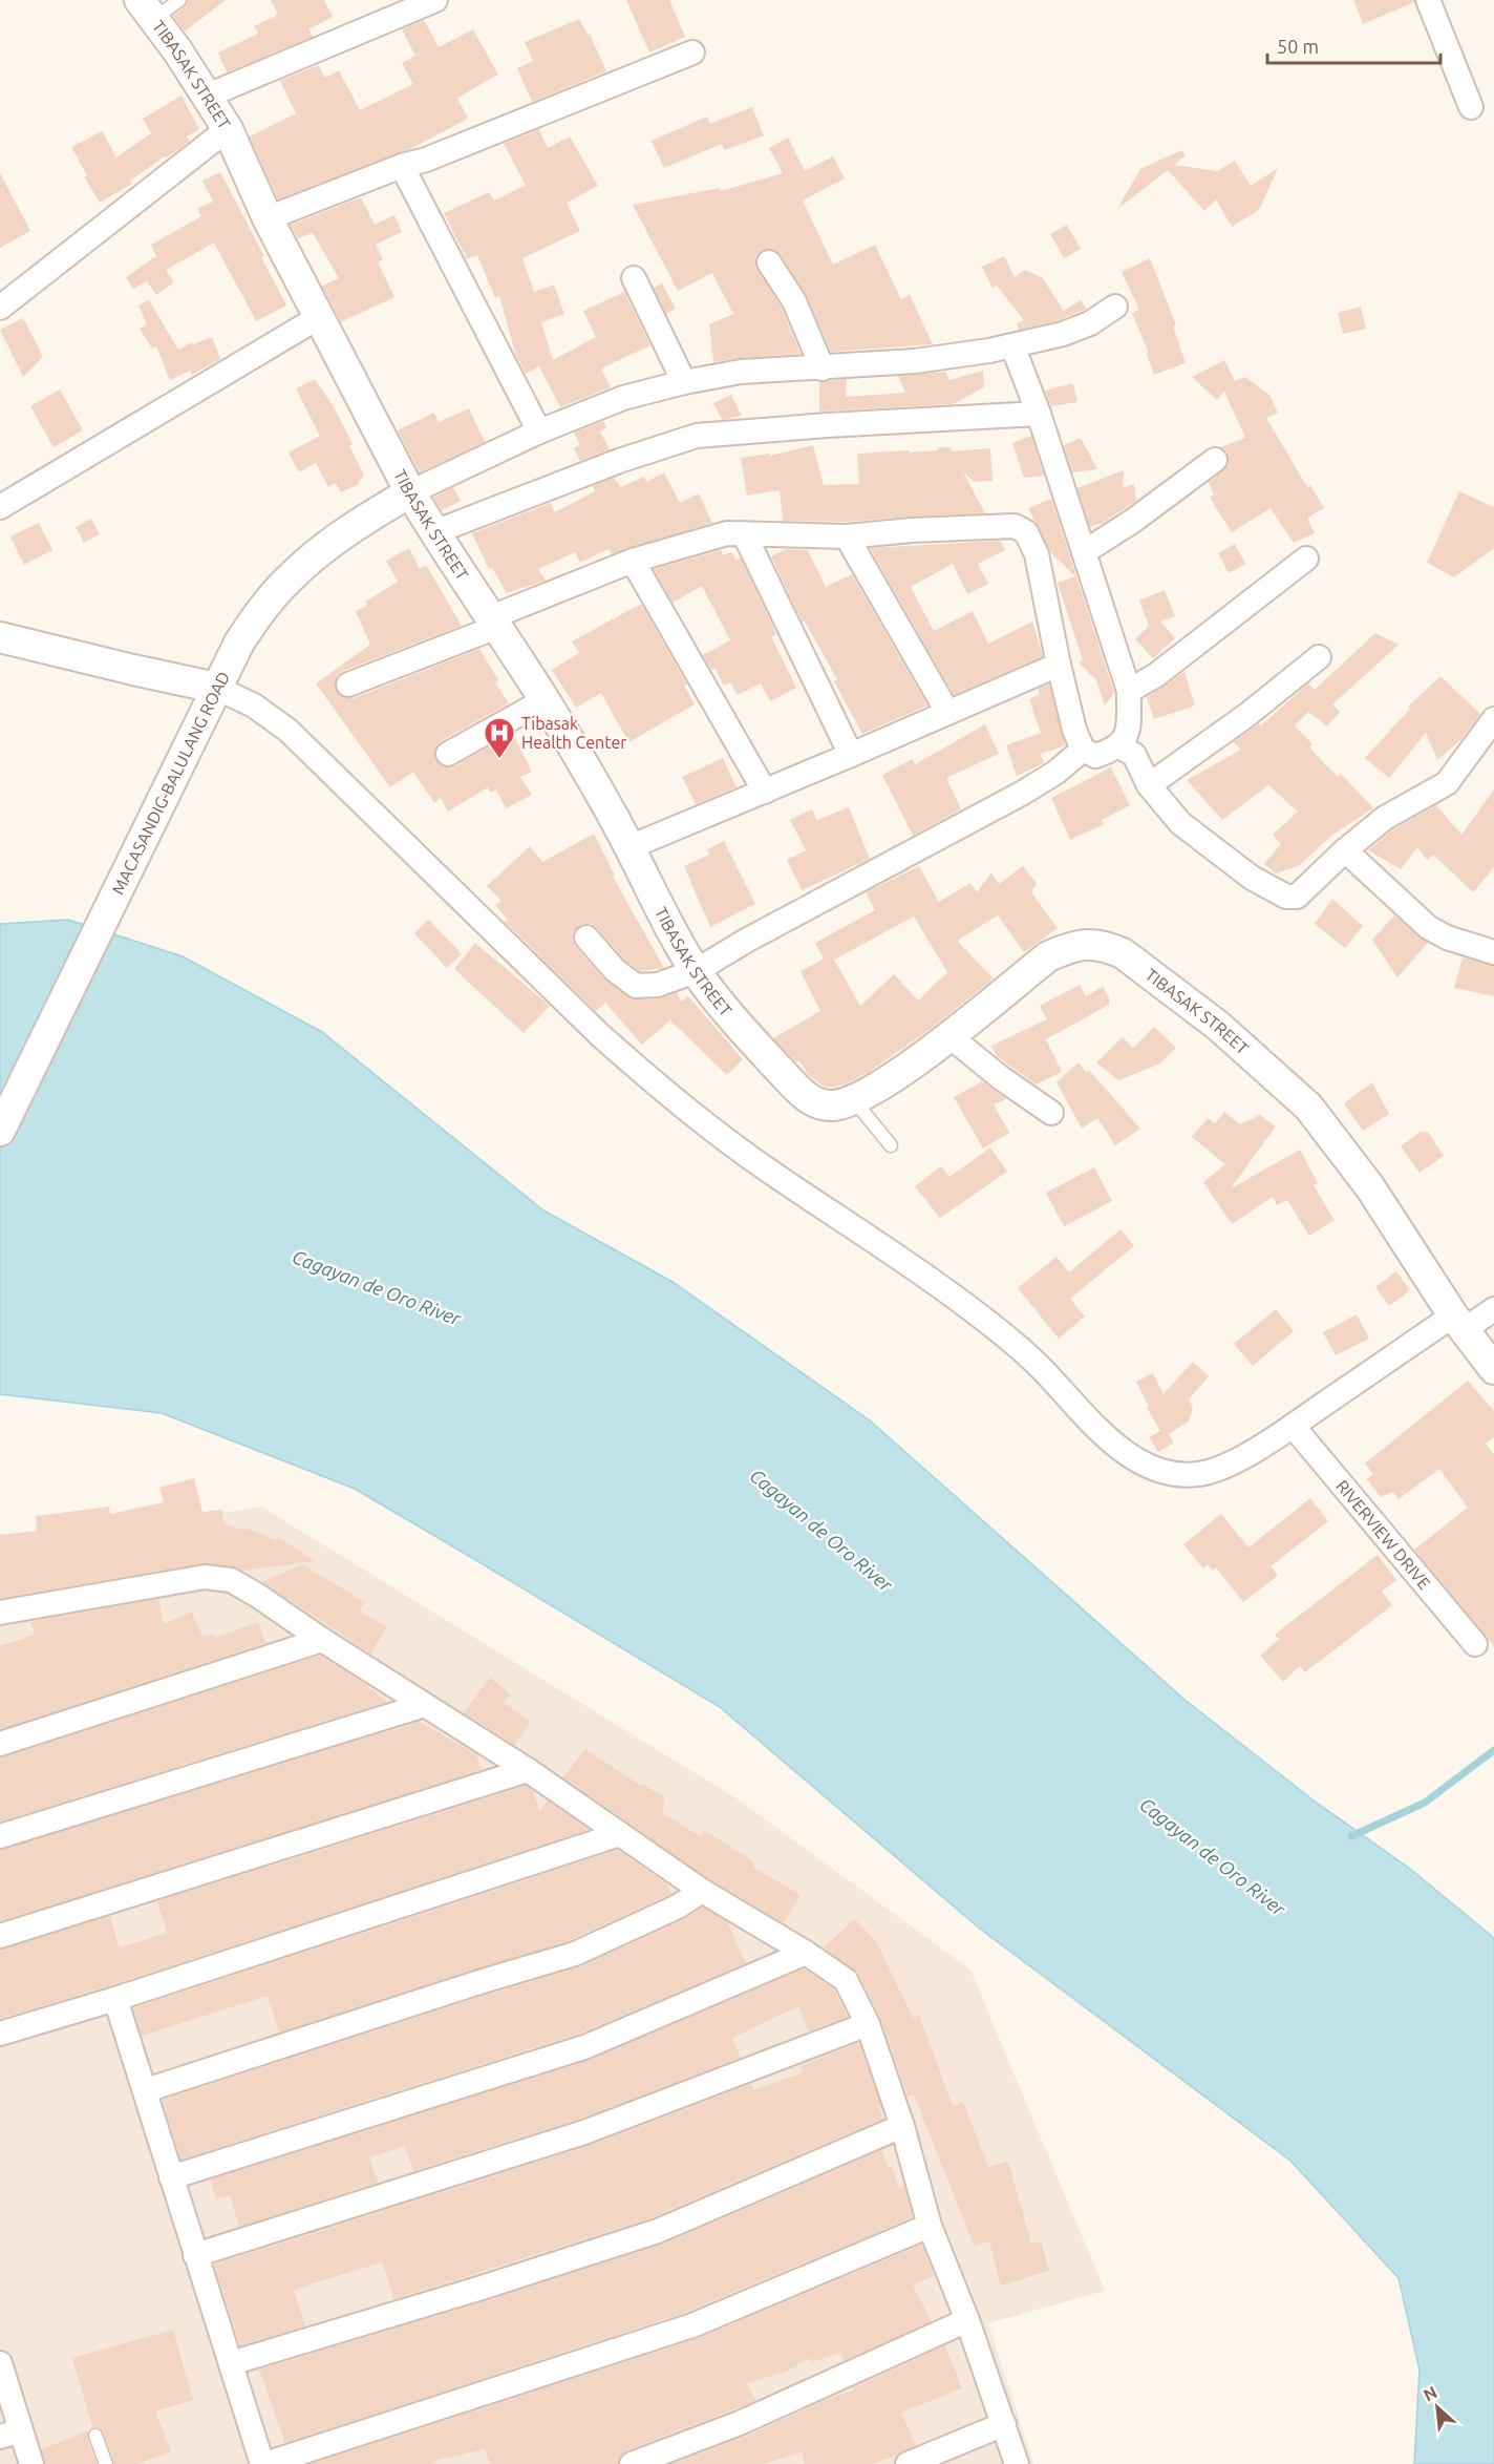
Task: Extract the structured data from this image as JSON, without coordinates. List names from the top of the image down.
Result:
{
  "streets": {
    "street": ["TIBASAK STREET", "MACASANDIG-BALULANG ROAD", "RIVERVIEW DRIVE"]
  },
  "crossings": [
    ["TIBASAK STREET", "MACASANDIG-BALULANG ROAD"]
  ],
  "water": ["Cagayan de Oro River"],
  "places": {
    "hospital": ["Tibasak Health Center"]
  },
  "scale_bar": "50 m",
  "north": "top left"
}
